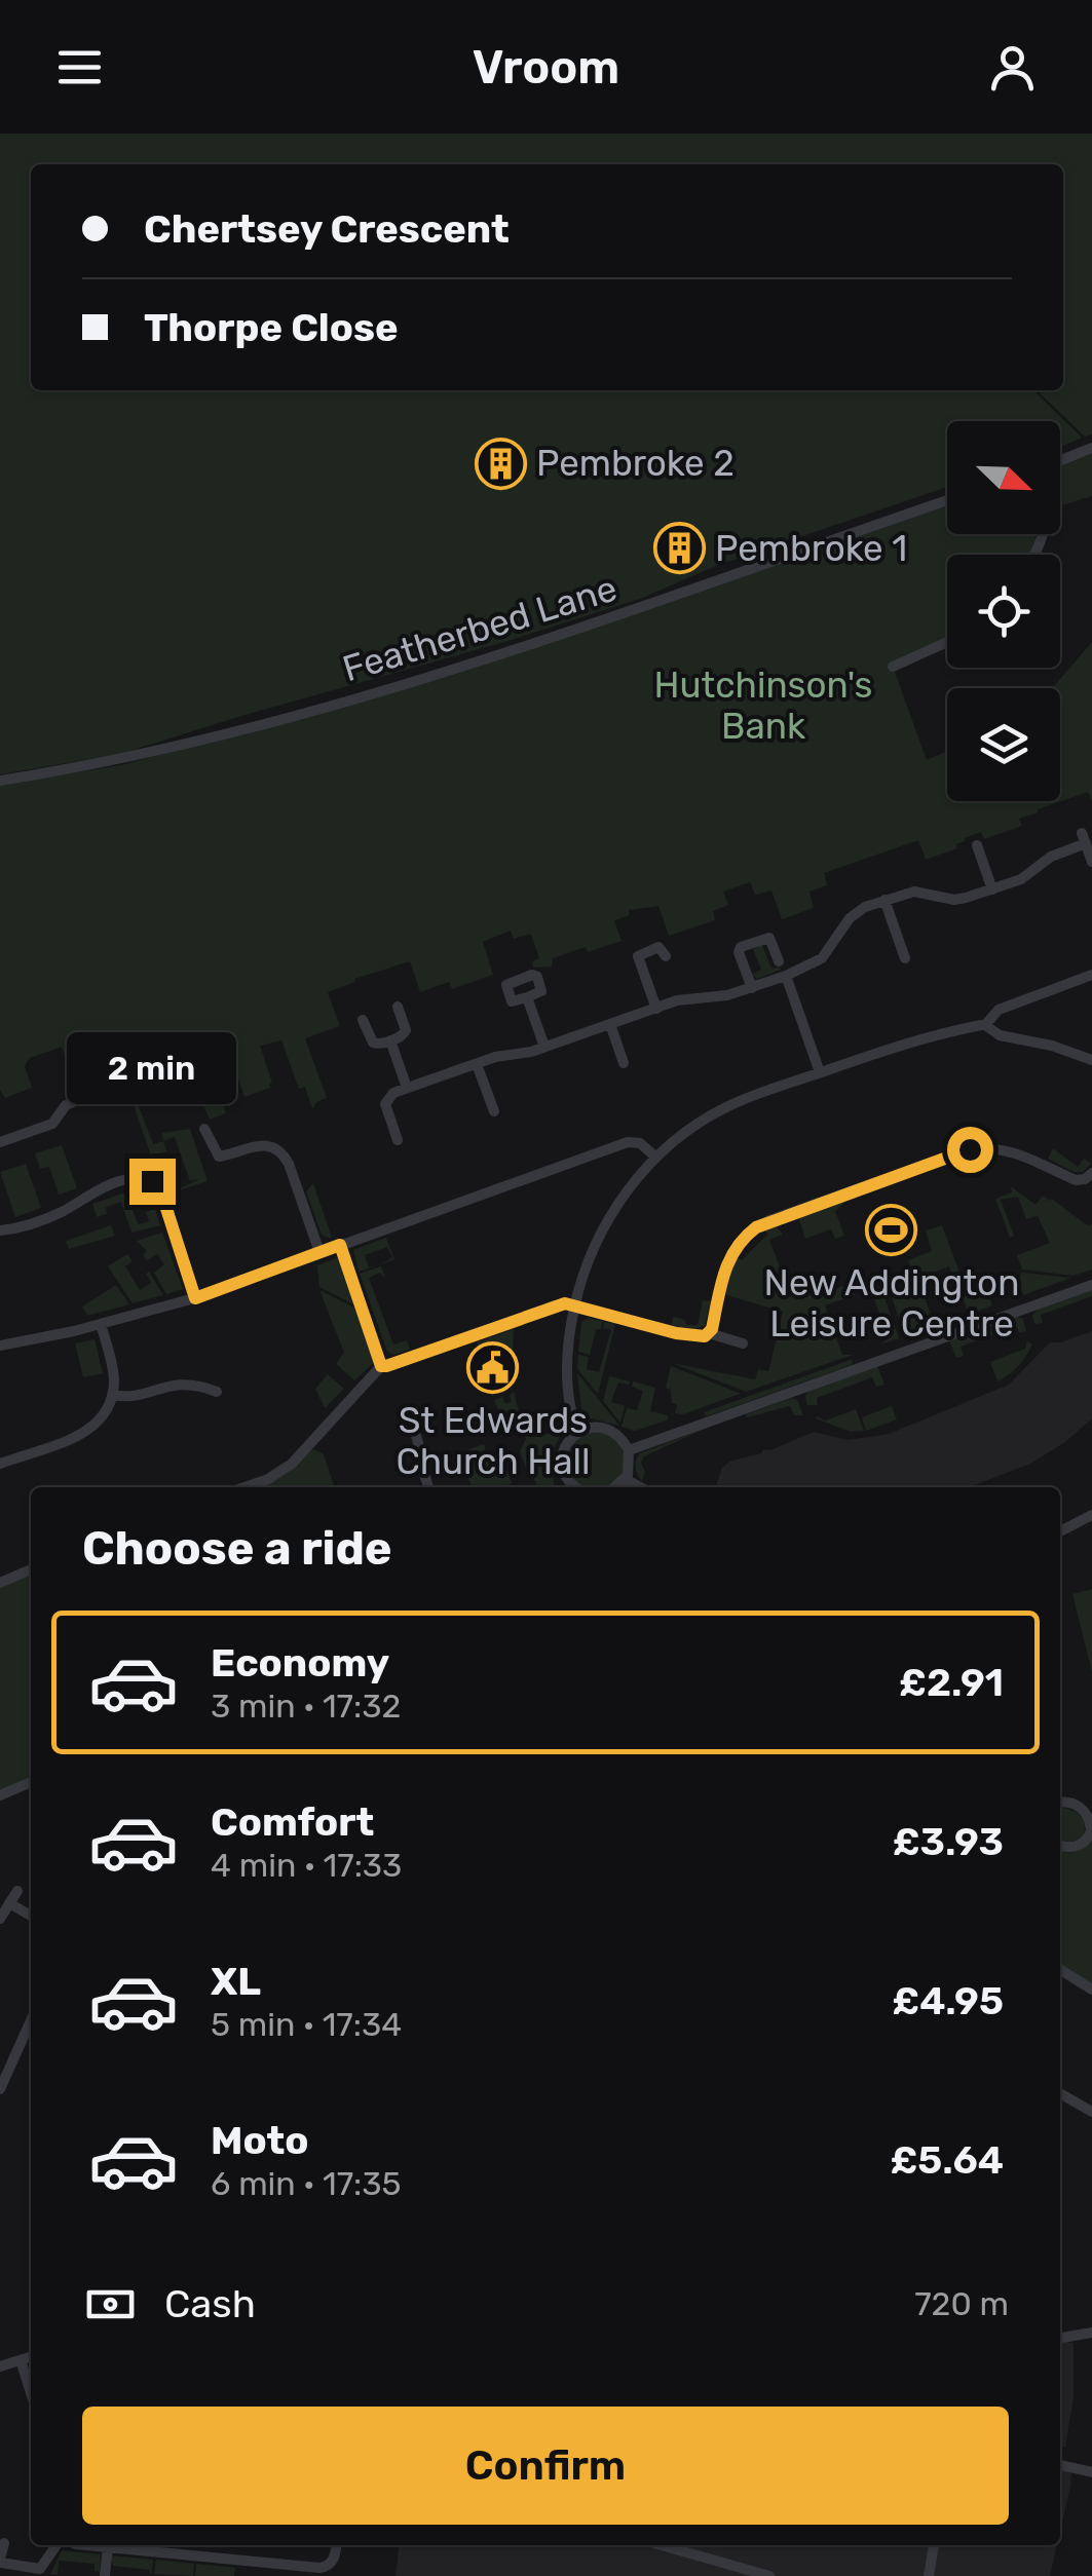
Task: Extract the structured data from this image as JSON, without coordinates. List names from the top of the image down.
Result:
{
  "streets": {
    "street": ["Featherbed Lane"]
  },
  "parks": ["Hutchinson's Bank"],
  "places": {
    "building": ["Pembroke 2", "Pembroke 1"],
    "sports": ["New Addington Leisure Centre"],
    "public building": ["St Edwards Church Hall"]
  },
  "north": "bottom right",
  "page": {
    "header": "Vroom",
    "banner": ["Chertsey Crescent", "Thorpe Close"],
    "bubble": "2 min",
    "heading": "Choose a ride",
    "list": [
      {
        "name": "Economy",
        "note": "3 min · 17:32",
        "value": "£2.91"
      },
      {
        "name": "Comfort",
        "note": "4 min · 17:33",
        "value": "£3.93"
      },
      {
        "name": "XL",
        "note": "5 min · 17:34",
        "value": "£4.95"
      },
      {
        "name": "Moto",
        "note": "6 min · 17:35",
        "value": "£5.64"
      }
    ],
    "pay": ["Cash", "720 m"],
    "buttons": "Confirm"
  }
}
